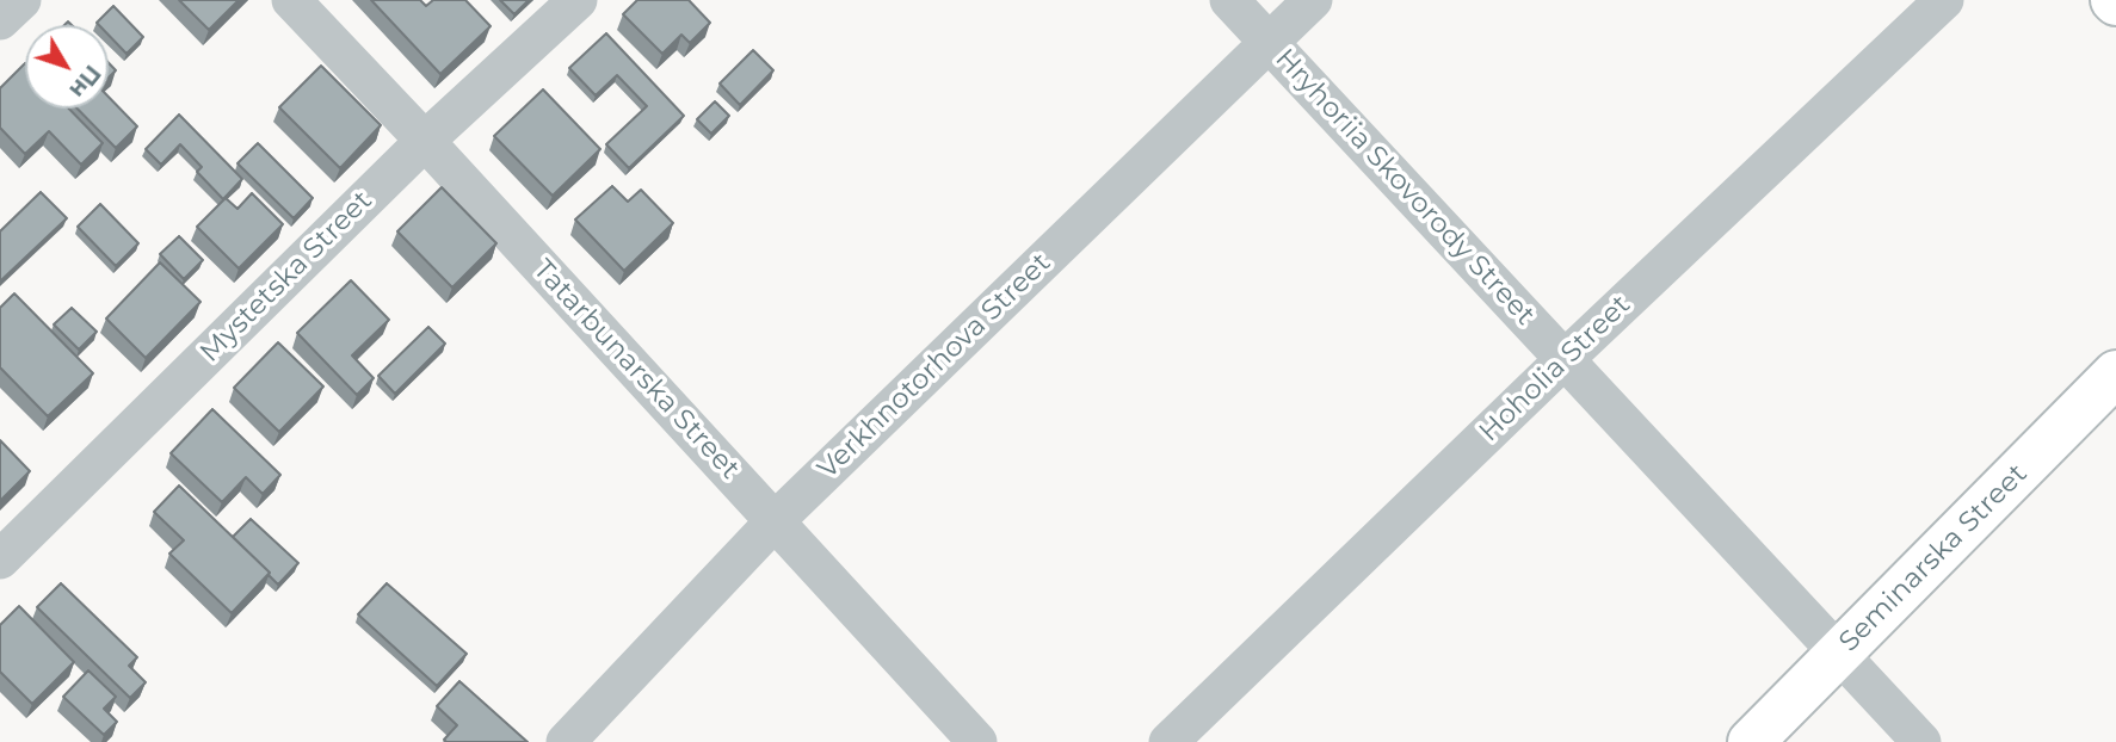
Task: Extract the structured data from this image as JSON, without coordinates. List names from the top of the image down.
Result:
{
  "streets": {
    "street": [
      "Hryhoriia Skovorody Street",
      "Mystetska Street",
      "Verkhnotorhova Street",
      "Hoholia Street",
      "Tatarbunarska Street",
      "Seminarska Street"
    ]
  },
  "crossings": [
    ["Hryhoriia Skovorody Street", "Verkhnotorhova Street"],
    ["Hryhoriia Skovorody Street", "Hoholia Street"],
    ["Hryhoriia Skovorody Street", "Seminarska Street"],
    ["Mystetska Street", "Tatarbunarska Street"],
    ["Verkhnotorhova Street", "Tatarbunarska Street"]
  ],
  "north": "bottom right"
}
